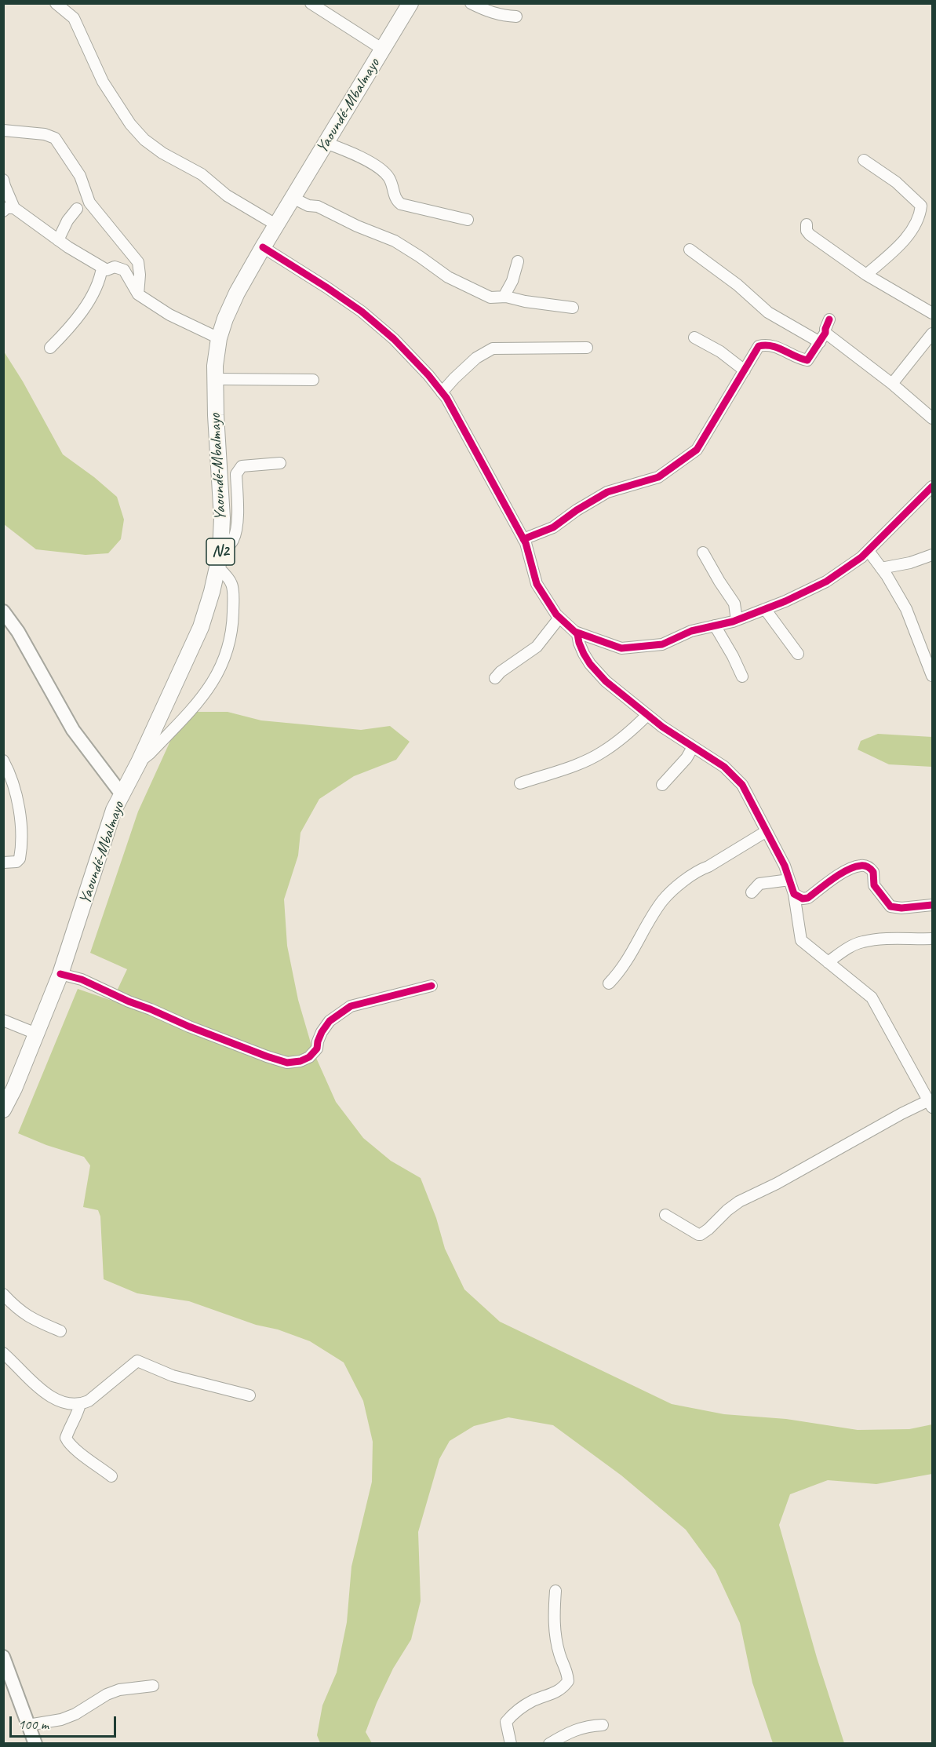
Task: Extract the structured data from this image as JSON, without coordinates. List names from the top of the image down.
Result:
{
  "streets": {
    "highway": ["Yaoundé-Mbalmayo", "N2"]
  },
  "scale_bar": "100 m"
}
